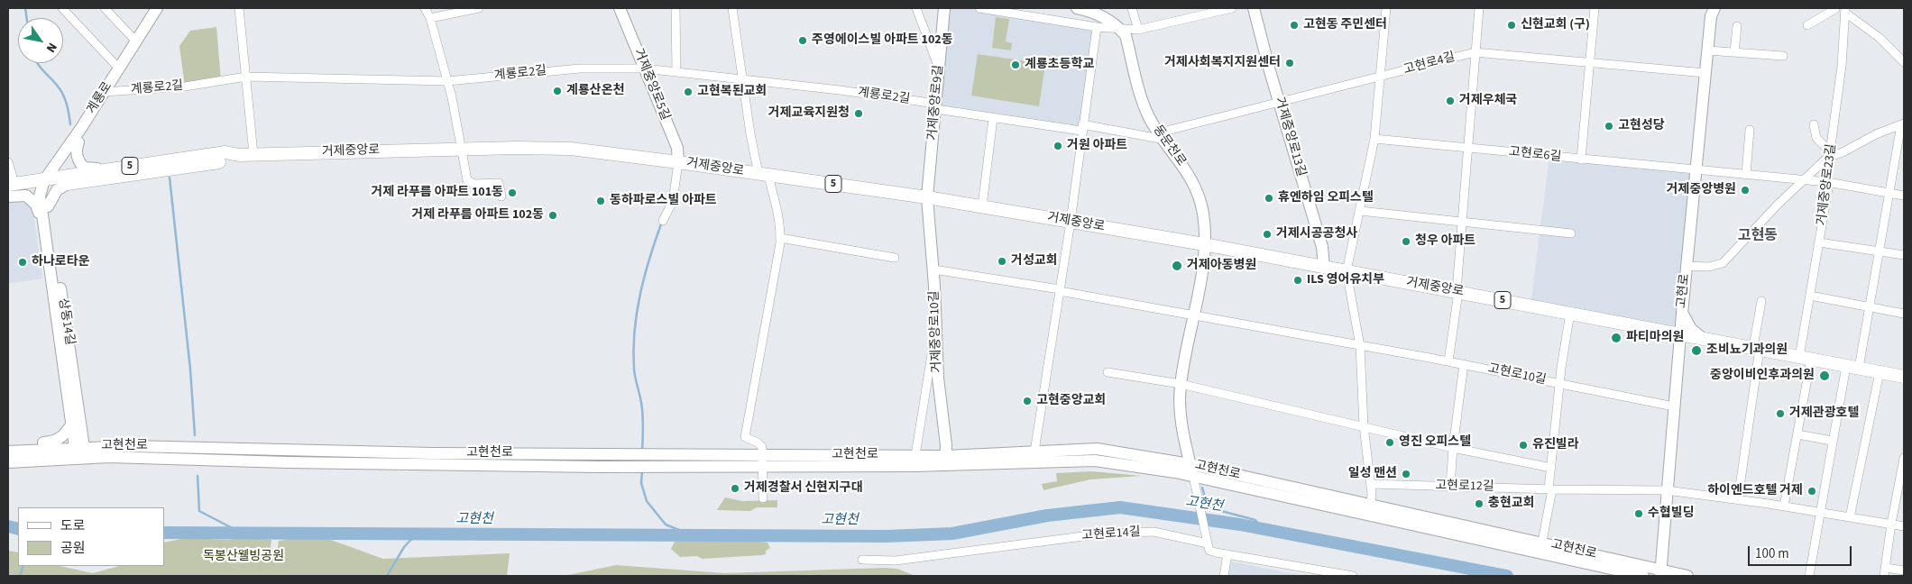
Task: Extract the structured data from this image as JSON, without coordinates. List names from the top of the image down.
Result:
{
  "streets": {
    "main road": ["거제중앙로", "5"],
    "street": [
      "고현로4길",
      "계룡로2길",
      "거제중앙로5길",
      "계룡로",
      "거제중앙로9길",
      "거제중앙로13길",
      "동문천로",
      "고현로6길",
      "거제중앙로23길",
      "고현로",
      "상동14길",
      "거제중앙로10길",
      "고현로10길",
      "고현천로",
      "고현로12길",
      "고현로14길"
    ]
  },
  "crossings": [
    ["고현로4길", "계룡로2길"],
    ["고현로4길", "거제중앙로13길"],
    ["고현로4길", "동문천로"],
    ["고현로4길", "고현로"],
    ["계룡로2길", "거제중앙로5길"],
    ["계룡로2길", "계룡로"],
    ["계룡로2길", "거제중앙로9길"],
    ["계룡로2길", "동문천로"],
    ["거제중앙로5길", "거제중앙로"],
    ["계룡로", "거제중앙로"],
    ["계룡로", "상동14길"],
    ["거제중앙로9길", "거제중앙로"],
    ["거제중앙로9길", "거제중앙로10길"],
    ["거제중앙로13길", "거제중앙로"],
    ["동문천로", "거제중앙로"],
    ["동문천로", "고현로10길"],
    ["동문천로", "고현천로"],
    ["거제중앙로", "거제중앙로23길"],
    ["거제중앙로", "고현로"],
    ["거제중앙로", "상동14길"],
    ["거제중앙로", "거제중앙로10길"],
    ["고현로6길", "거제중앙로23길"],
    ["고현로6길", "고현로"],
    ["거제중앙로23길", "고현로12길"],
    ["고현로", "고현로10길"],
    ["고현로", "고현천로"],
    ["고현로", "고현로12길"],
    ["상동14길", "고현천로"],
    ["거제중앙로10길", "고현천로"]
  ],
  "districts": ["고현동"],
  "water": ["고현천"],
  "parks": ["독봉산웰빙공원"],
  "places": [
    "고현동 주민센터",
    "신현교회 (구)",
    "주영에이스빌 아파트 102동",
    "거제사회복지지원센터",
    "계룡초등학교",
    "계룡산온천",
    "고현복된교회",
    "거제우체국",
    "거제교육지원청",
    "고현성당",
    "거원 아파트",
    "거제중앙병원",
    "거제 라푸름 아파트 101동",
    "휴엔하임 오피스텔",
    "동하파로스빌 아파트",
    "거제 라푸름 아파트 102동",
    "거제시공공청사",
    "청우 아파트",
    "거성교회",
    "하나로타운",
    "거제아동병원",
    "ILS 영어유치부",
    "파티마의원",
    "조비뇨기과의원",
    "중앙이비인후과의원",
    "고현중앙교회",
    "거제관광호텔",
    "영진 오피스텔",
    "유진빌라",
    "일성 맨션",
    "거제경찰서 신현지구대",
    "하이엔드호텔 거제",
    "충현교회",
    "수협빌딩"
  ],
  "legend": ["도로", "공원"],
  "scale_bar": "100 m",
  "north": "bottom right"
}
